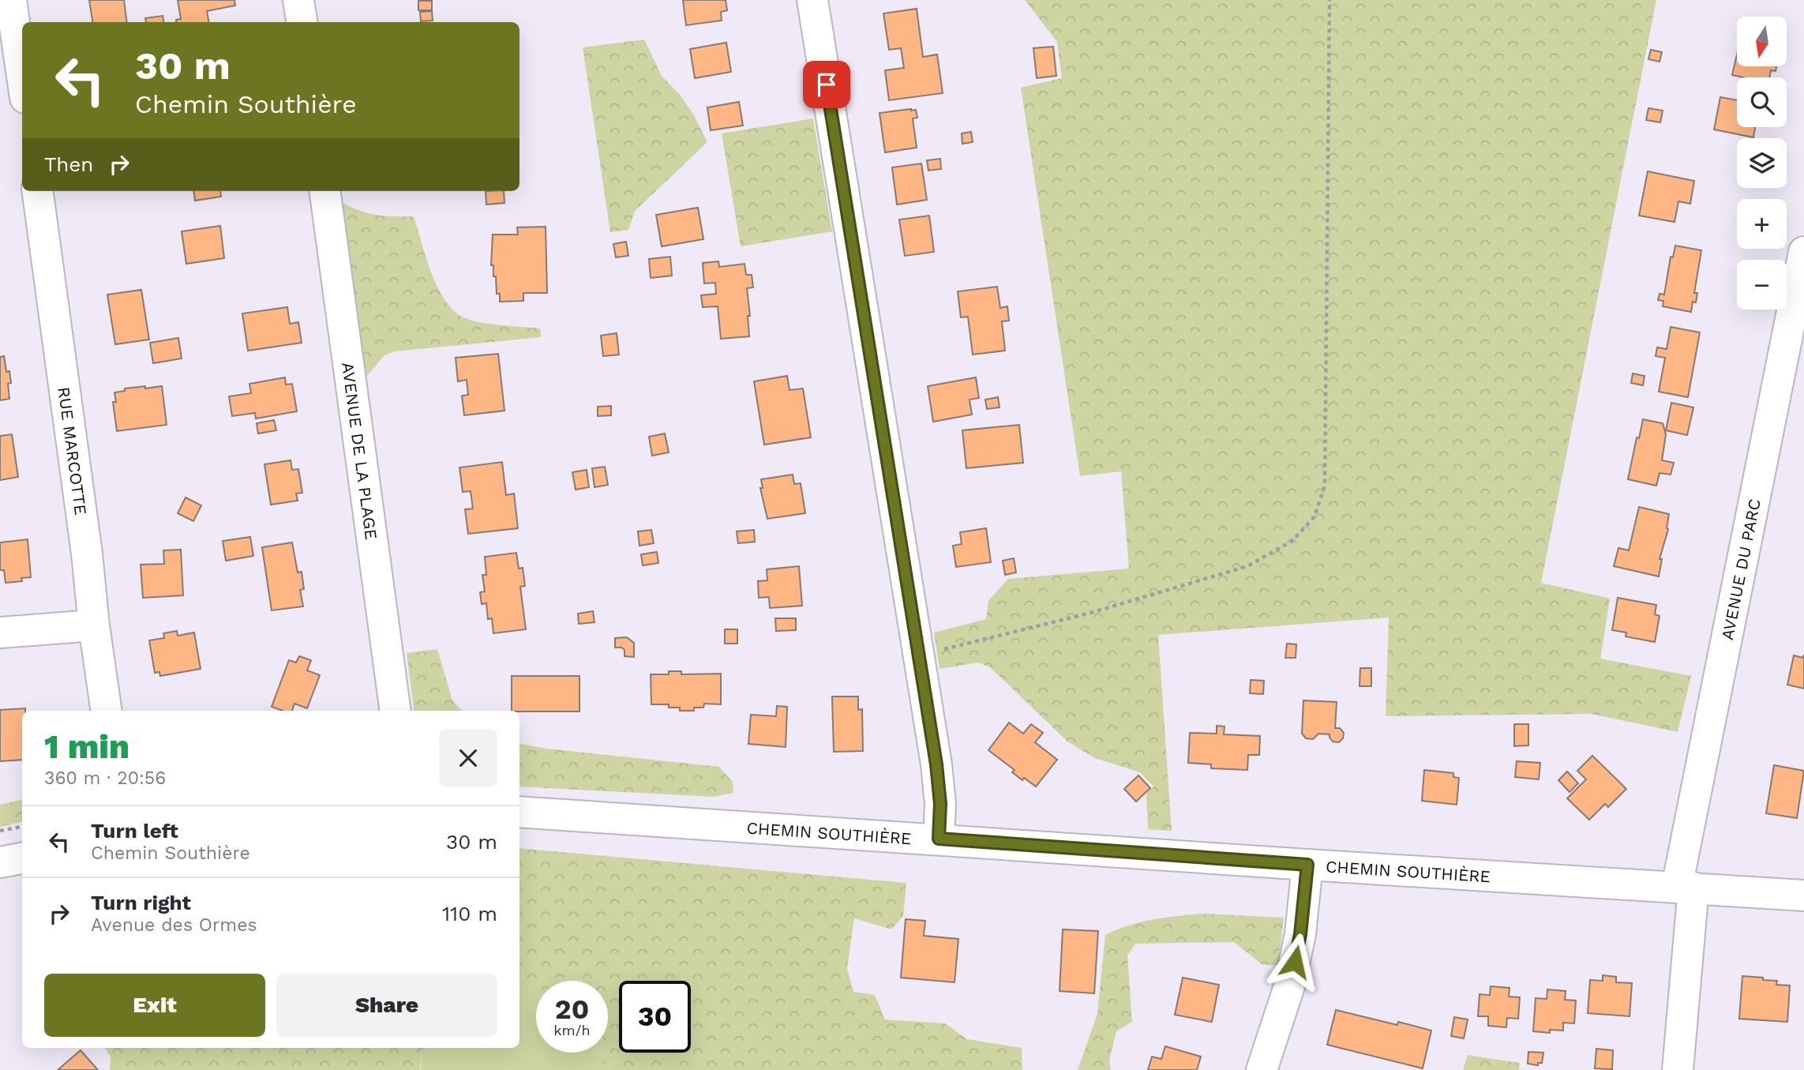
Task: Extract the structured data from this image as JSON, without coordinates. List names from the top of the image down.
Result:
{
  "streets": {
    "street": [
      "RUE MARCOTTE",
      "AVENUE DE LA PLAGE",
      "AVENUE DU PARC",
      "CHEMIN SOUTHIÈRE"
    ]
  },
  "crossings": [
    ["AVENUE DU PARC", "CHEMIN SOUTHIÈRE"]
  ],
  "north": "bottom",
  "page": {
    "map_buttons": ["+", "−"],
    "turn": ["30 m", "Chemin Southière"],
    "then": "Then",
    "heading": ["1 min", "360 m · 20:56"],
    "list": [
      {
        "name": "Turn left",
        "note": "Chemin Southière",
        "value": "30 m"
      },
      {
        "name": "Turn right",
        "note": "Avenue des Ormes",
        "value": "110 m"
      }
    ],
    "buttons": ["Exit", "Share"],
    "speed": "20 km/h",
    "limit": "30"
  }
}
